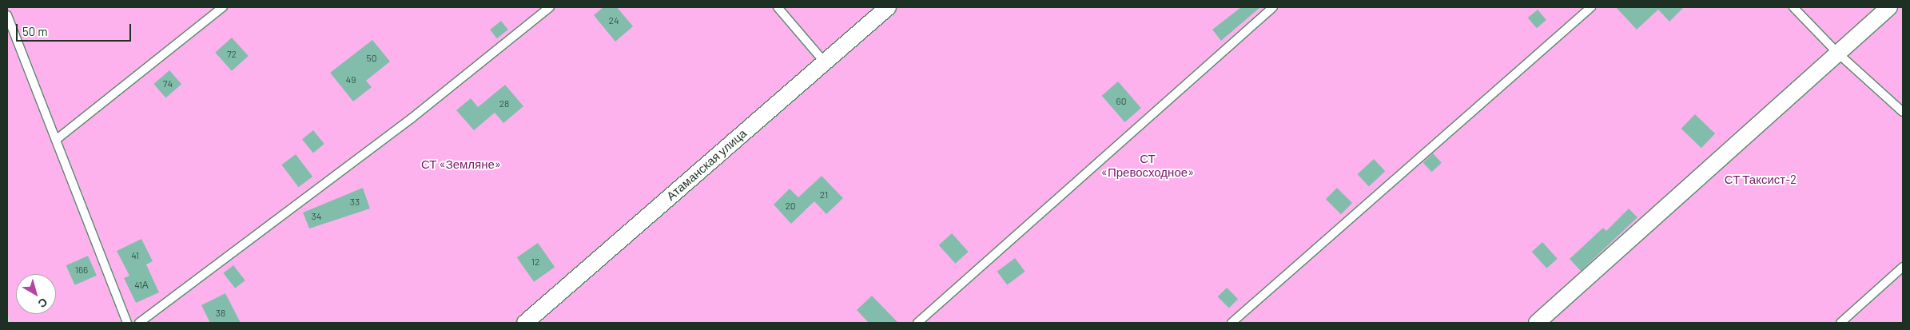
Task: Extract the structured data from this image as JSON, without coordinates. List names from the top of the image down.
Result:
{
  "streets": {
    "street": ["Атаманская улица"]
  },
  "parks": ["СТ «Превосходное»", "СТ «Земляне»", "СТ Таксист-2"],
  "house_numbers": [
    "24",
    "72",
    "50",
    "49",
    "74",
    "60",
    "28",
    "21",
    "33",
    "20",
    "34",
    "41",
    "12",
    "166",
    "41А",
    "38"
  ],
  "scale_bar": "50 m",
  "north": "bottom right"
}
